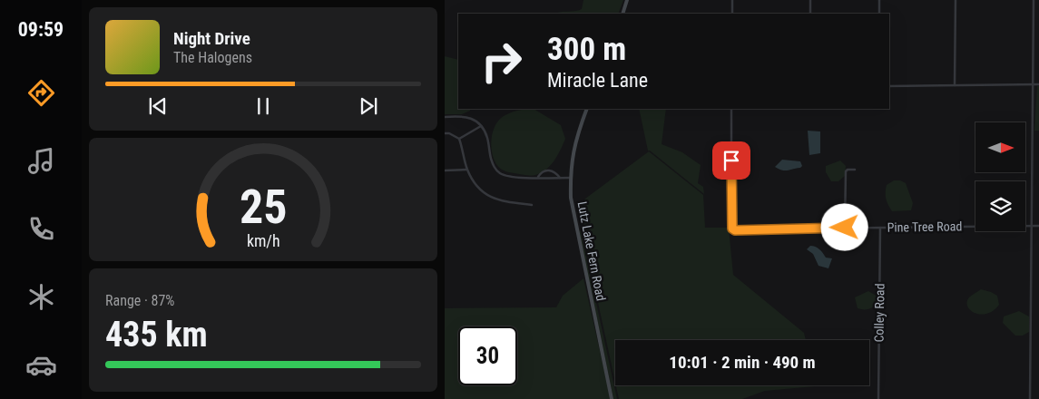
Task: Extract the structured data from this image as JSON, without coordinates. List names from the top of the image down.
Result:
{
  "streets": {
    "main road": ["Lutz Lake Fern Road"],
    "street": ["Pine Tree Road", "Colley Road"]
  },
  "crossings": [
    ["Pine Tree Road", "Colley Road"]
  ],
  "north": "right",
  "page": {
    "tabs": "09:59",
    "turn": ["300 m", "Miracle Lane"],
    "song": ["Night Drive", "The Halogens"],
    "tile": ["Range · 87%", "435 km"],
    "limit": "30",
    "trip": "10:01 · 2 min · 490 m",
    "gauge": ["25", "km/h"]
  }
}
